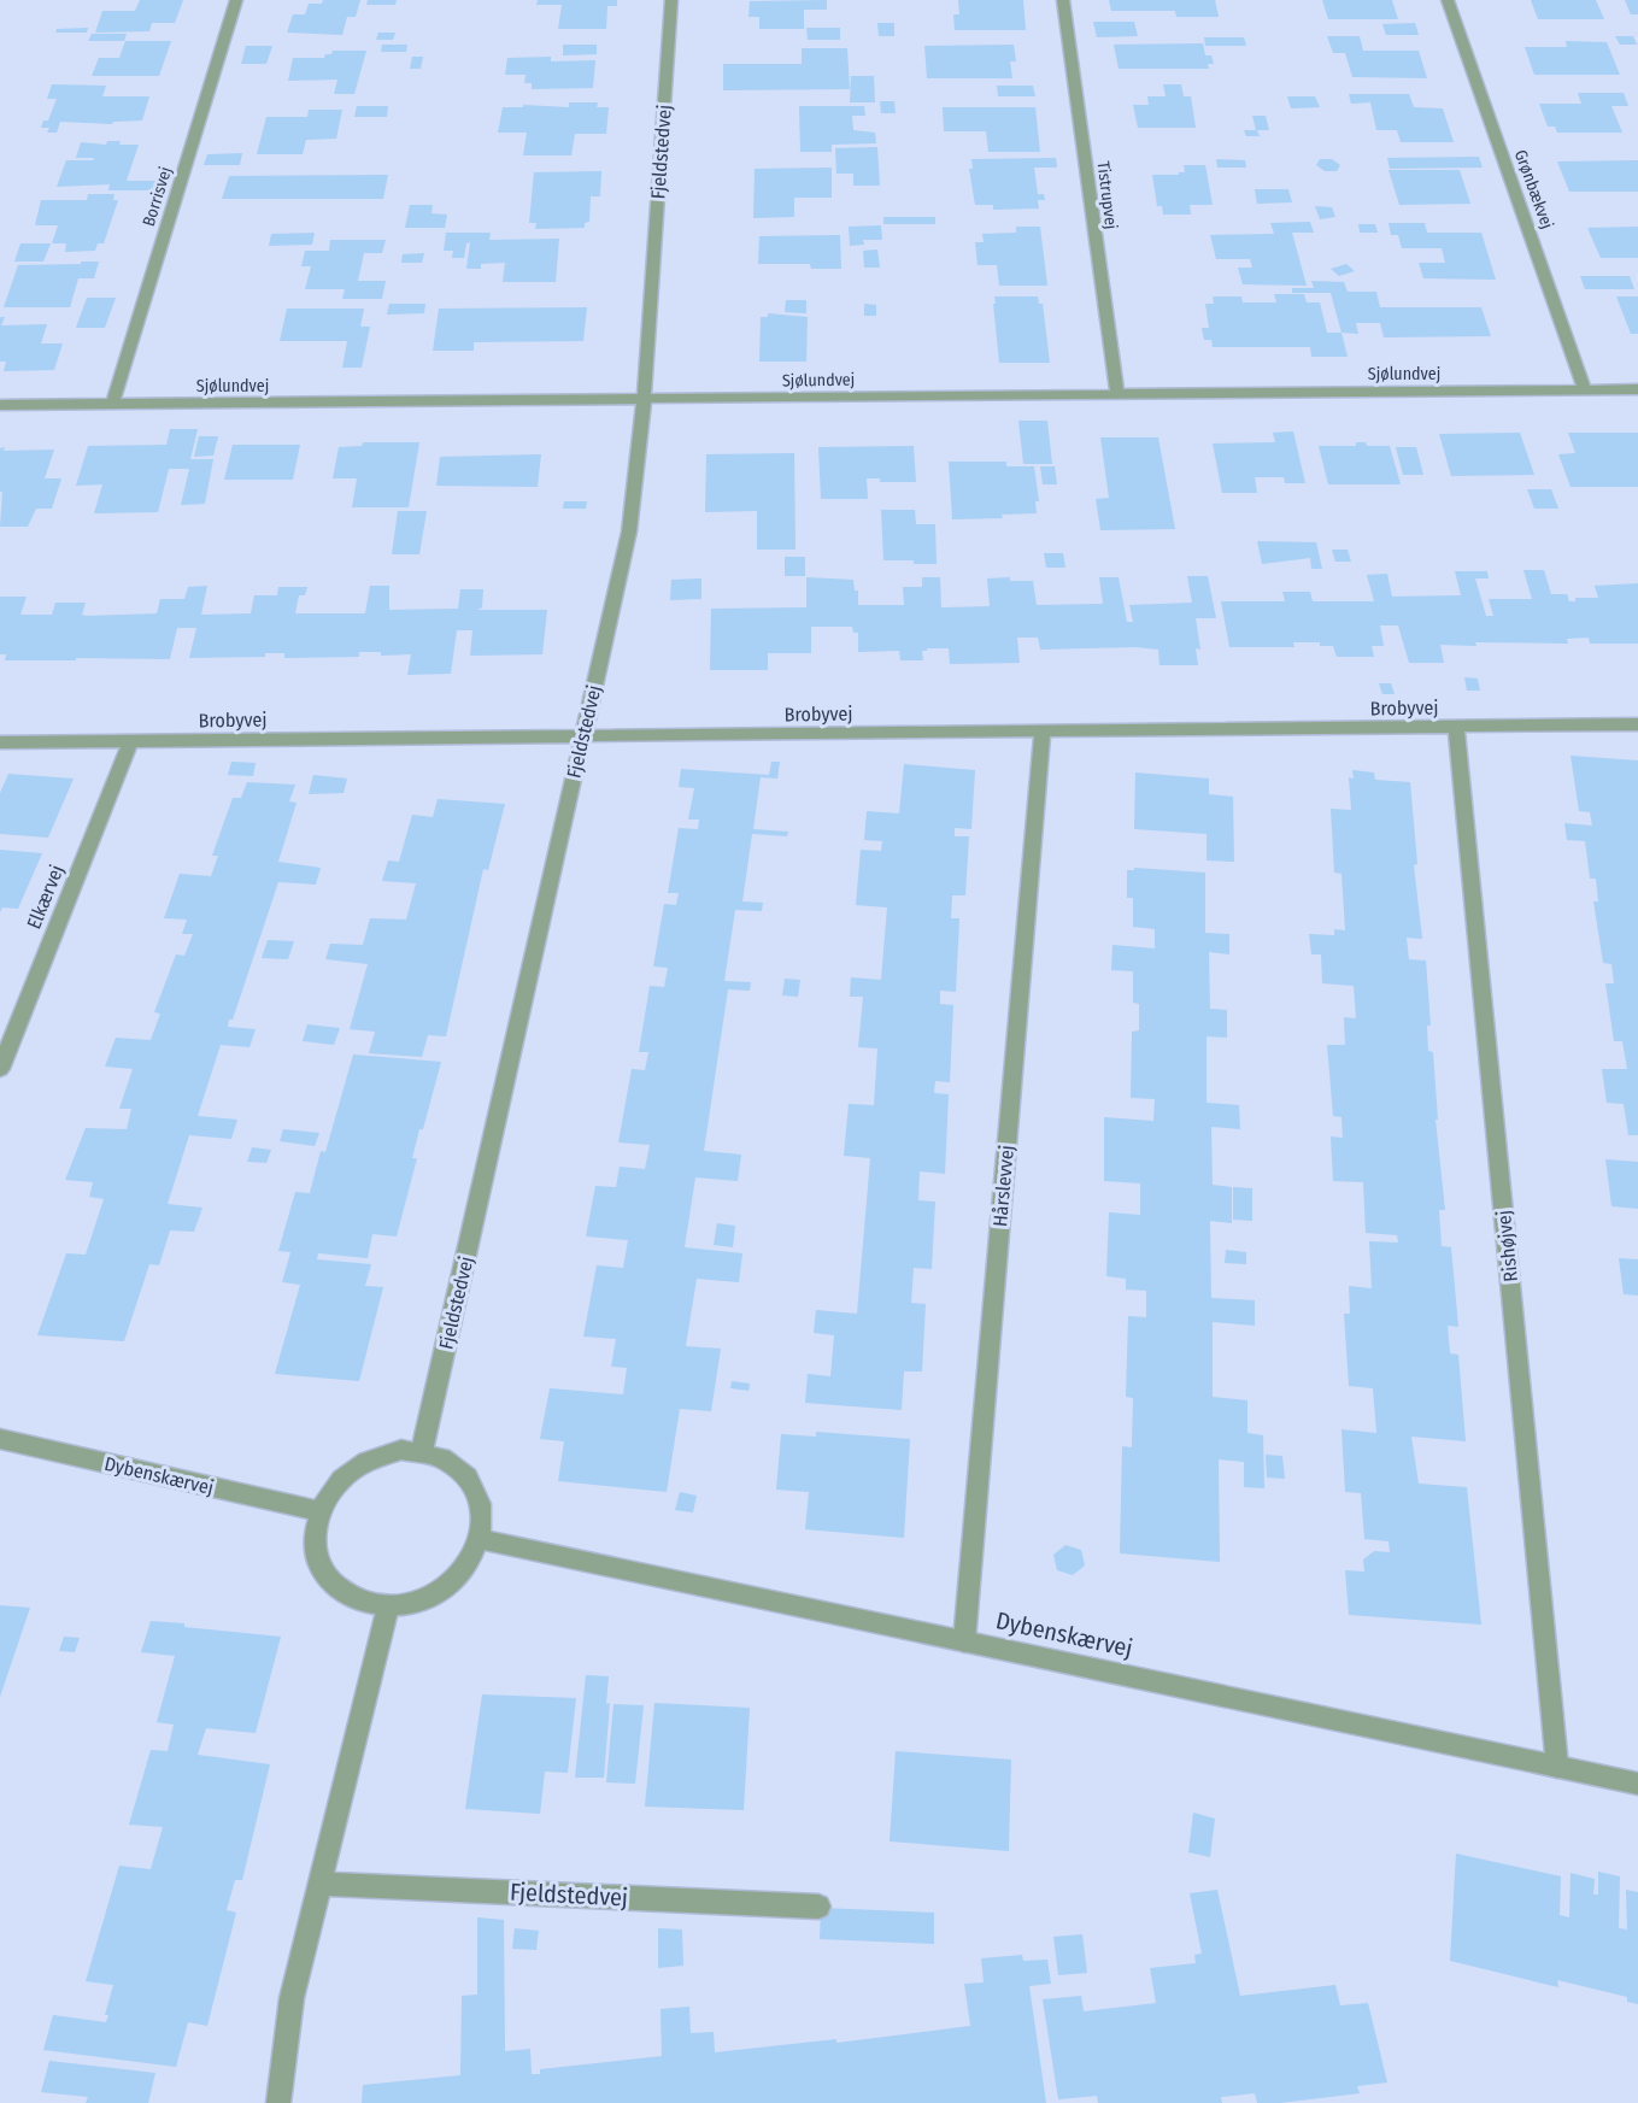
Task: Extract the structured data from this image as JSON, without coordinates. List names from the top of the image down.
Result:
{
  "streets": {
    "street": [
      "Fjeldstedvej",
      "Grønbækvej",
      "Tistrupvej",
      "Borrisvej",
      "Sjølundvej",
      "Brobyvej",
      "Elkærvej",
      "Hårslevvej",
      "Rishøjvej",
      "Dybenskærvej"
    ]
  },
  "crossings": [
    ["Fjeldstedvej", "Sjølundvej"],
    ["Fjeldstedvej", "Brobyvej"],
    ["Fjeldstedvej", "Dybenskærvej"],
    ["Grønbækvej", "Sjølundvej"],
    ["Tistrupvej", "Sjølundvej"],
    ["Borrisvej", "Sjølundvej"],
    ["Brobyvej", "Elkærvej"],
    ["Brobyvej", "Hårslevvej"],
    ["Brobyvej", "Rishøjvej"],
    ["Hårslevvej", "Dybenskærvej"],
    ["Rishøjvej", "Dybenskærvej"]
  ]
}
